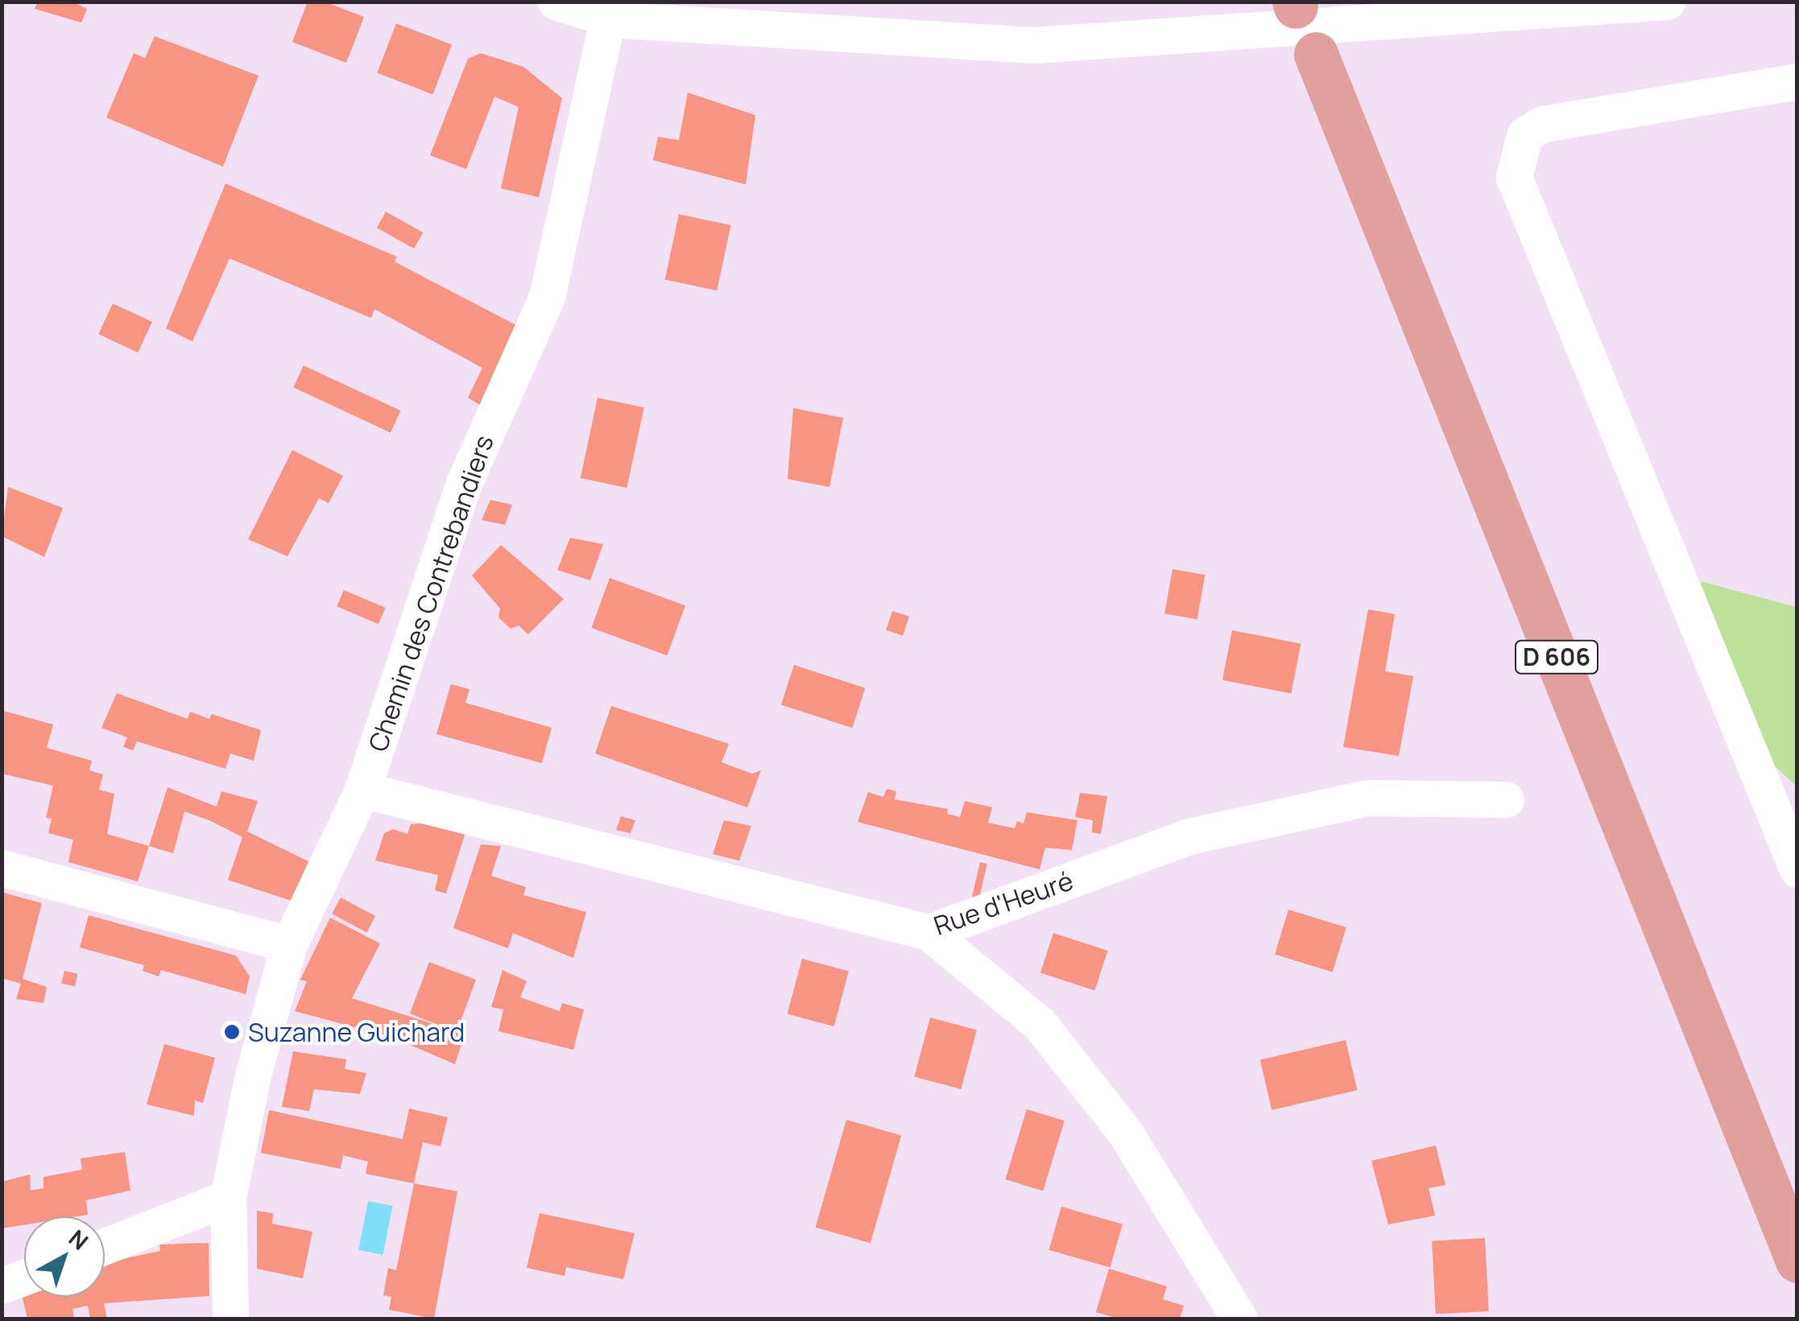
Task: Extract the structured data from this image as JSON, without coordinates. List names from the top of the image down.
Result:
{
  "streets": {
    "main road": ["D 606"],
    "street": ["Chemin des Contrebandiers", "Rue d'Heuré"]
  },
  "crossings": [
    ["Chemin des Contrebandiers", "Rue d'Heuré"]
  ],
  "places": ["Suzanne Guichard"],
  "north": "top right"
}
